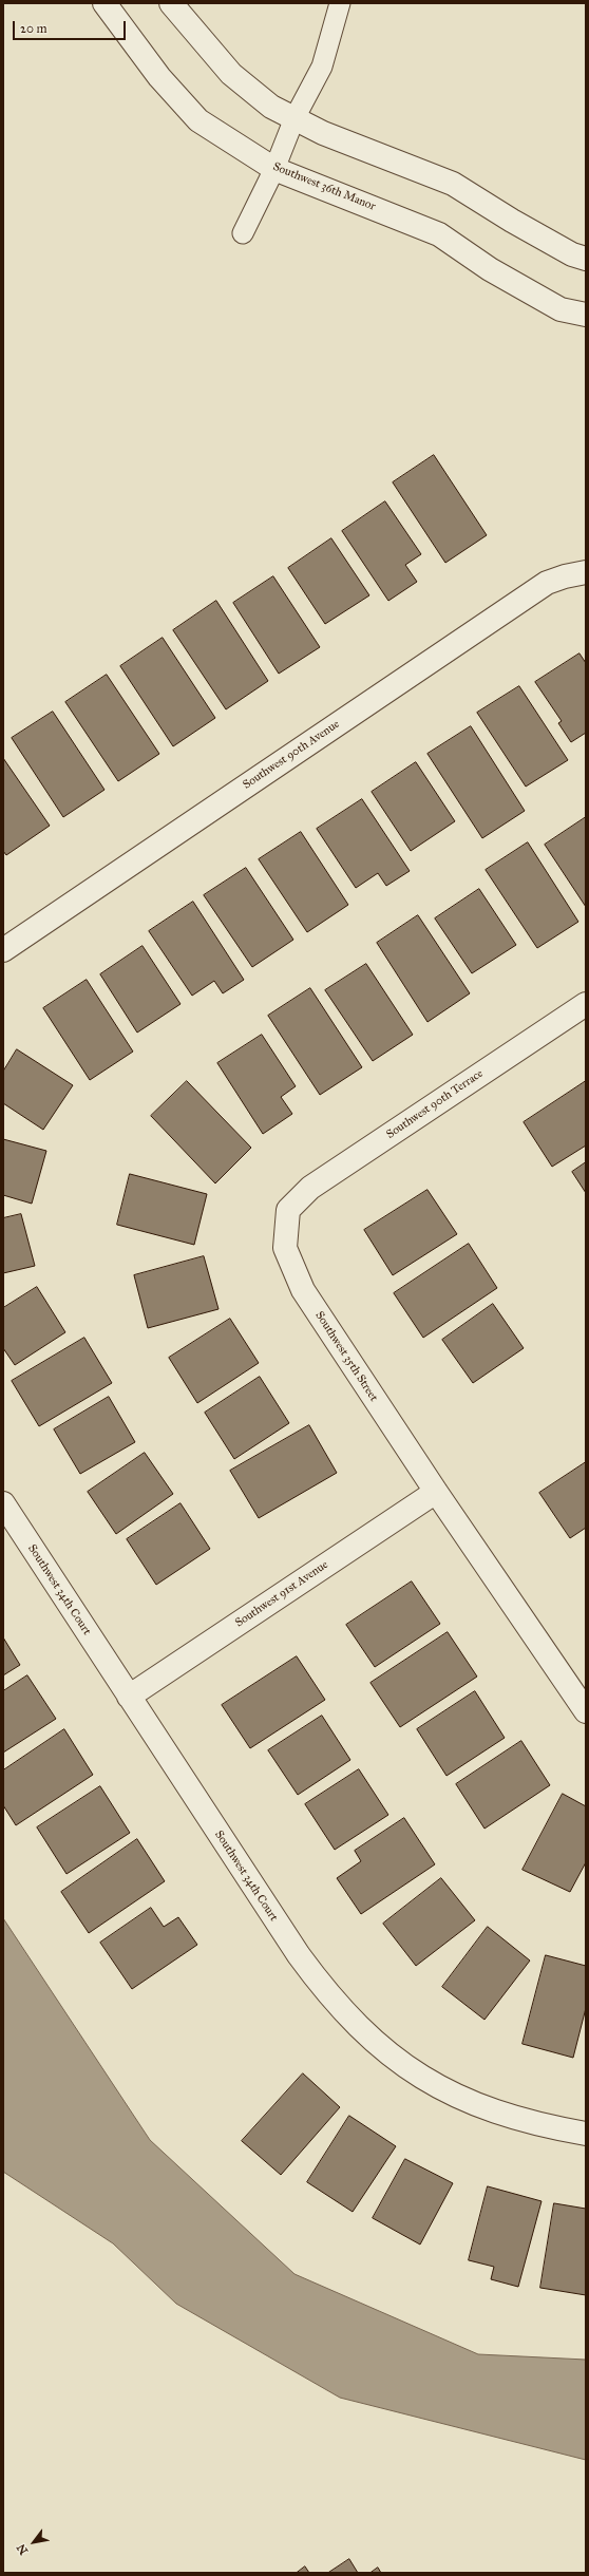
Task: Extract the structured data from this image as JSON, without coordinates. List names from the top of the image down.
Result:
{
  "streets": {
    "street": [
      "Southwest 36th Manor",
      "Southwest 90th Avenue",
      "Southwest 90th Terrace",
      "Southwest 35th Street",
      "Southwest 34th Court",
      "Southwest 91st Avenue"
    ]
  },
  "crossings": [
    ["Southwest 90th Terrace", "Southwest 35th Street"],
    ["Southwest 35th Street", "Southwest 91st Avenue"],
    ["Southwest 34th Court", "Southwest 91st Avenue"]
  ],
  "scale_bar": "20 m",
  "north": "bottom left"
}
